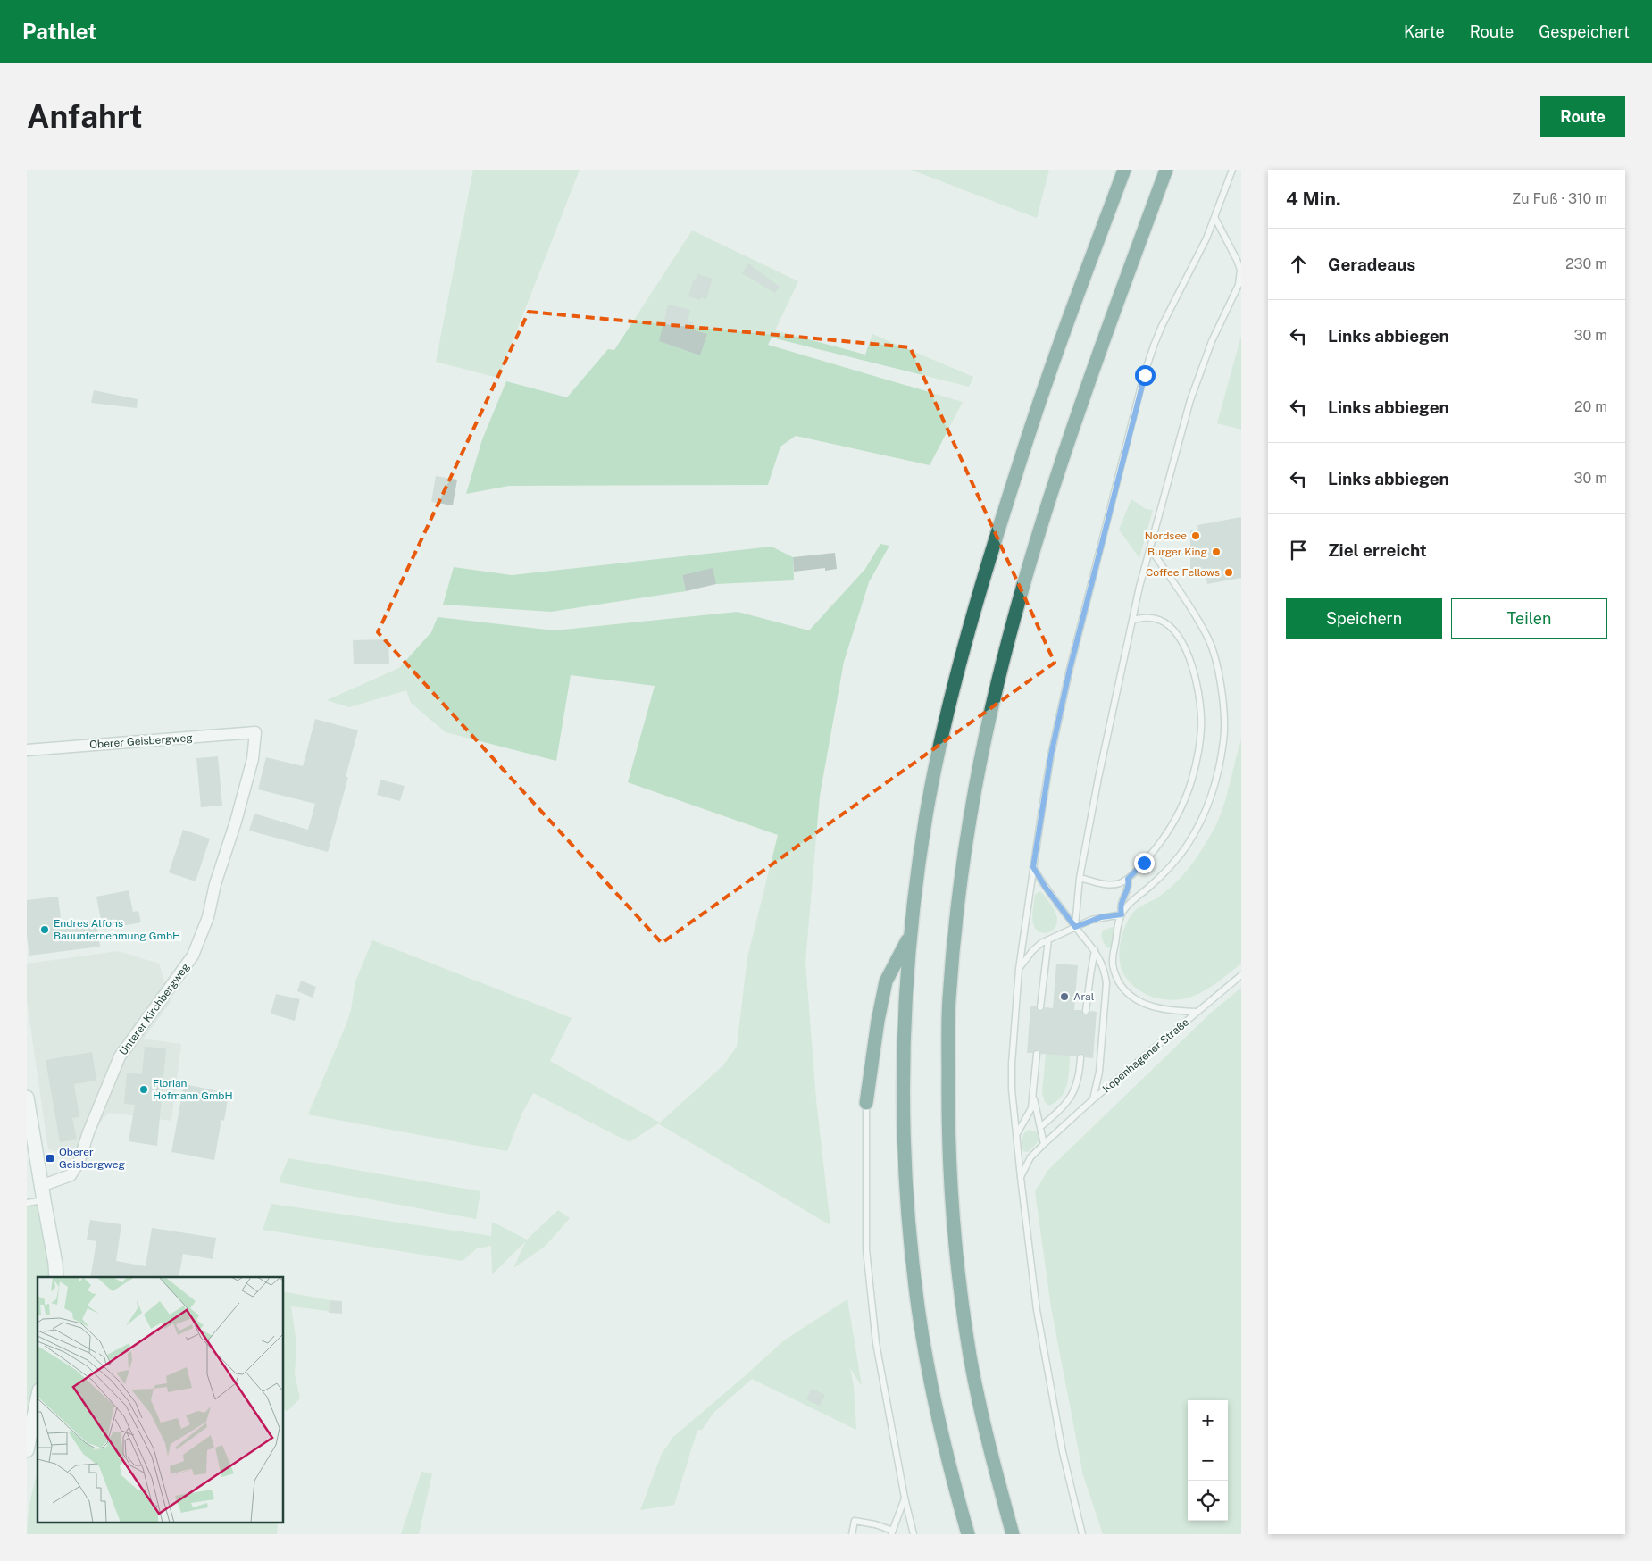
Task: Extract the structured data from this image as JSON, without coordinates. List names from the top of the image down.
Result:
{
  "streets": {
    "street": ["Oberer Geisbergweg", "Unterer Kirchbergweg"],
    "lane": ["Kopenhagener Straße"]
  },
  "crossings": [
    ["Oberer Geisbergweg", "Unterer Kirchbergweg"]
  ],
  "places": {
    "other": [
      "Nordsee",
      "Burger King",
      "Coffee Fellows",
      "Endres Alfons Bauunternehmung GmbH",
      "Aral",
      "Florian Hofmann GmbH"
    ],
    "transit": ["Oberer Geisbergweg"]
  },
  "page": {
    "header": "Pathlet",
    "nav": ["Karte", "Route", "Gespeichert"],
    "buttons": [
      "Route",
      ["Speichern", "Teilen"]
    ],
    "title": "Anfahrt",
    "heading": ["4 Min.", "Zu Fuß · 310 m"],
    "list": [
      ["Geradeaus", "230 m"],
      ["Links abbiegen", "30 m"],
      ["Links abbiegen", "20 m"],
      ["Links abbiegen", "30 m"],
      "Ziel erreicht"
    ],
    "map_buttons": ["+", "−"]
  }
}
